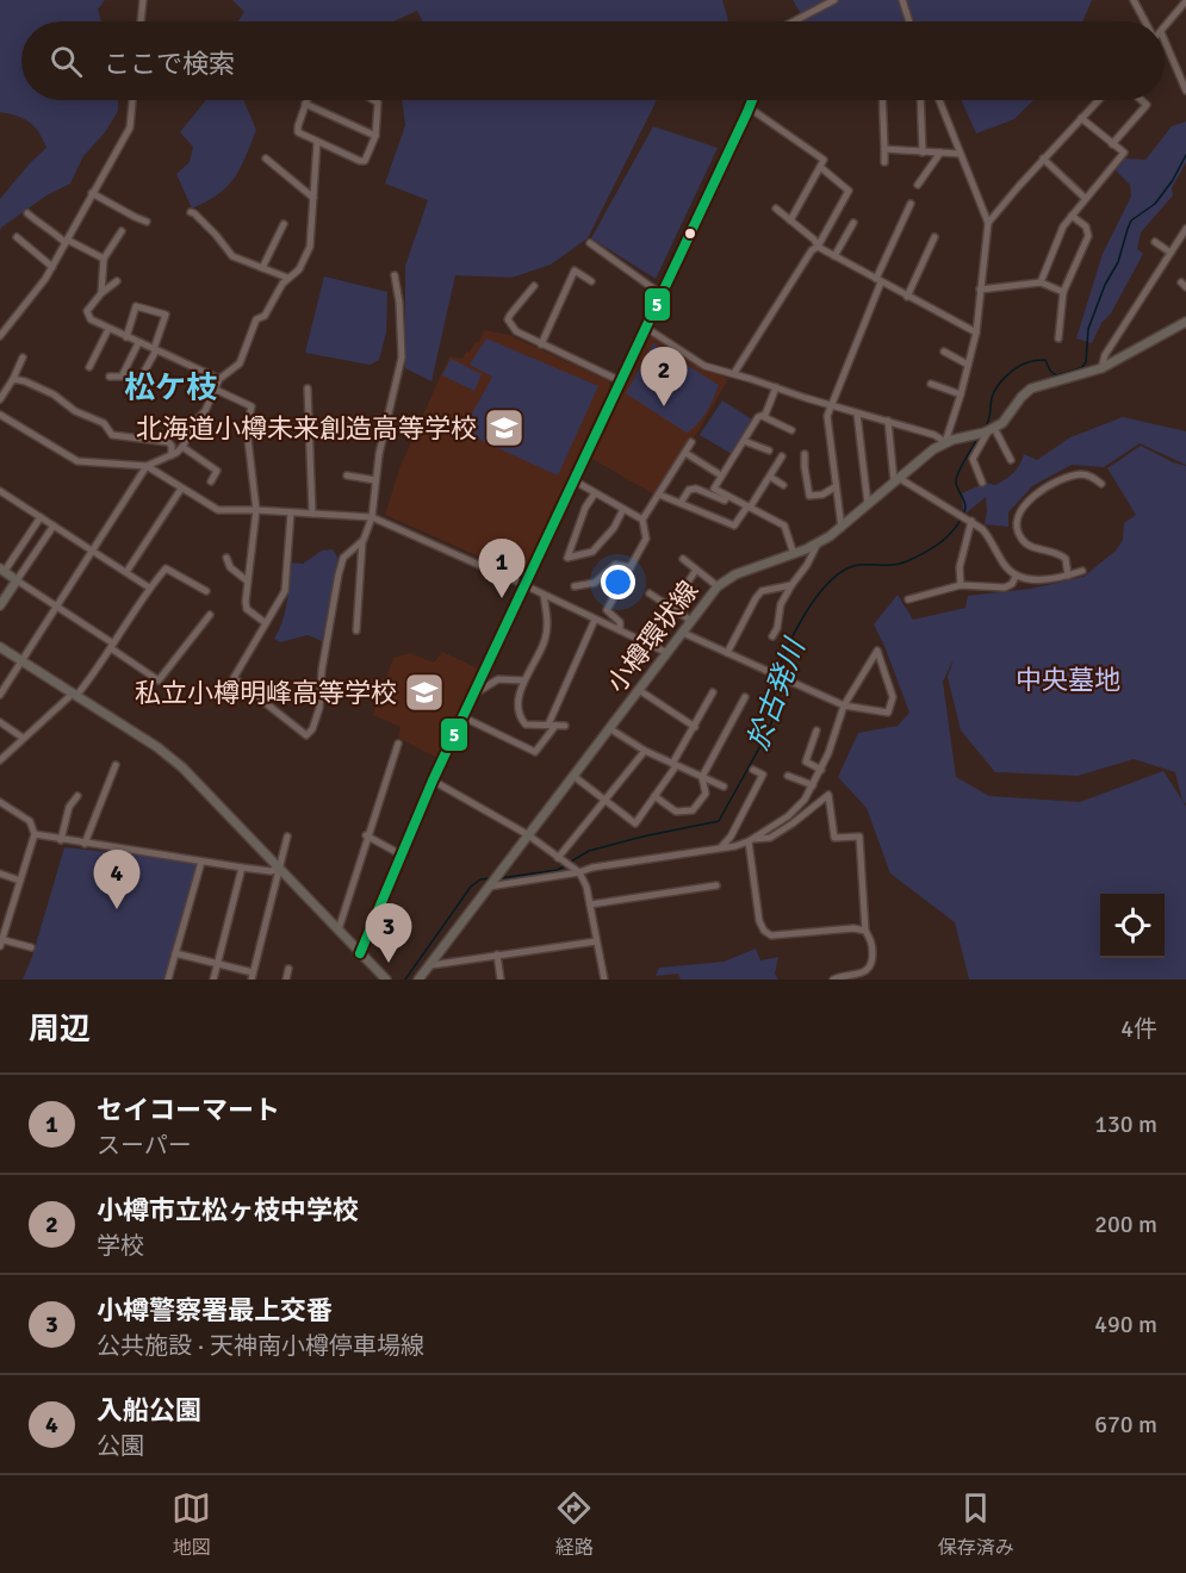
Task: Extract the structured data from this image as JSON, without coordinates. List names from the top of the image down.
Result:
{
  "streets": {
    "main road": ["小樽環状線"]
  },
  "districts": ["松ケ枝"],
  "water": ["於古発川"],
  "parks": ["中央墓地"],
  "places": {
    "school or university": ["北海道小樽未来創造高等学校", "私立小樽明峰高等学校"]
  },
  "lines": ["transit line 5"],
  "page": {
    "search": "ここで検索",
    "pins": [
      "2",
      "1",
      "4",
      "3"
    ],
    "heading": ["周辺", "4件"],
    "list": [
      {
        "mark": "1",
        "name": "セイコーマート",
        "note": "スーパー",
        "value": "130 m"
      },
      {
        "mark": "2",
        "name": "小樽市立松ヶ枝中学校",
        "note": "学校",
        "value": "200 m"
      },
      {
        "mark": "3",
        "name": "小樽警察署最上交番",
        "note": "公共施設 · 天神南小樽停車場線",
        "value": "490 m"
      },
      {
        "mark": "4",
        "name": "入船公園",
        "note": "公園",
        "value": "670 m"
      }
    ],
    "nav": ["地図", "経路", "保存済み"]
  }
}
